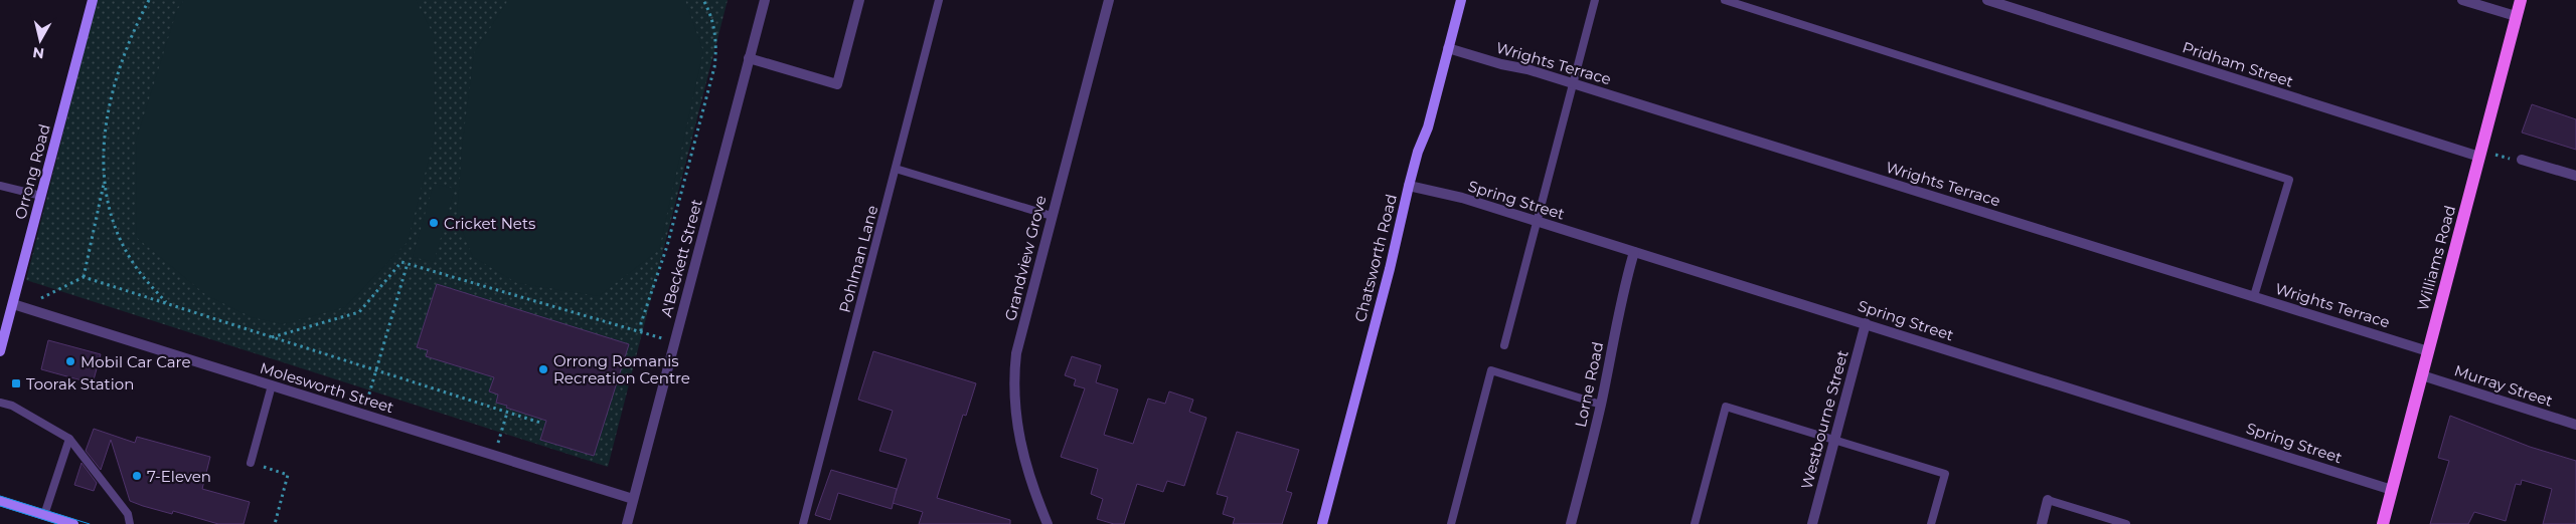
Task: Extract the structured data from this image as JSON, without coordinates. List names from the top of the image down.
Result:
{
  "streets": {
    "main road": ["Williams Road"],
    "street": [
      "Wrights Terrace",
      "Pridham Street",
      "Orrong Road",
      "Spring Street",
      "A'Beckett Street",
      "Grandview Grove",
      "Chatsworth Road",
      "Lorne Road",
      "Murray Street",
      "Molesworth Street",
      "Westbourne Street"
    ],
    "lane": ["Pohlman Lane"]
  },
  "crossings": [
    ["Wrights Terrace", "Chatsworth Road"],
    ["Wrights Terrace", "Williams Road"],
    ["Pridham Street", "Williams Road"],
    ["Orrong Road", "Molesworth Street"],
    ["Spring Street", "Chatsworth Road"],
    ["Spring Street", "Williams Road"],
    ["Spring Street", "Lorne Road"],
    ["Spring Street", "Westbourne Street"],
    ["A'Beckett Street", "Molesworth Street"],
    ["Williams Road", "Murray Street"]
  ],
  "places": {
    "other": [
      "Cricket Nets",
      "Mobil Car Care",
      "Orrong Romanis Recreation Centre",
      "7-Eleven"
    ],
    "transit": ["Toorak Station"]
  },
  "north": "bottom"
}
